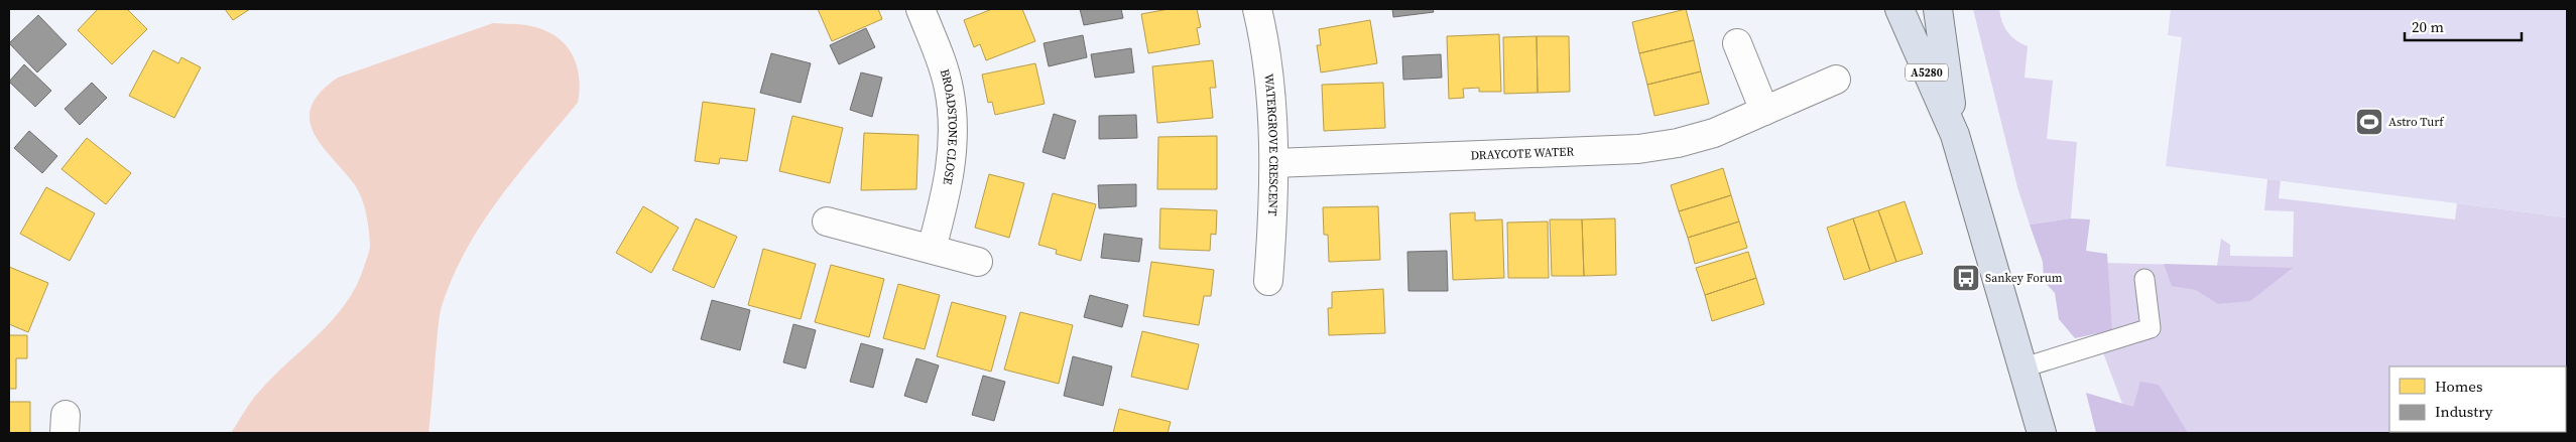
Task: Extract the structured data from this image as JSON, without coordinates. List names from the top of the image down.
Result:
{
  "streets": {
    "main road": ["A5280"],
    "street": ["BROADSTONE CLOSE", "WATERGROVE CRESCENT", "DRAYCOTE WATER"]
  },
  "crossings": [
    ["WATERGROVE CRESCENT", "DRAYCOTE WATER"]
  ],
  "places": {
    "sports": ["Astro Turf"],
    "bus stop": ["Sankey Forum"]
  },
  "legend": ["Homes", "Industry"],
  "scale_bar": "20 m"
}
